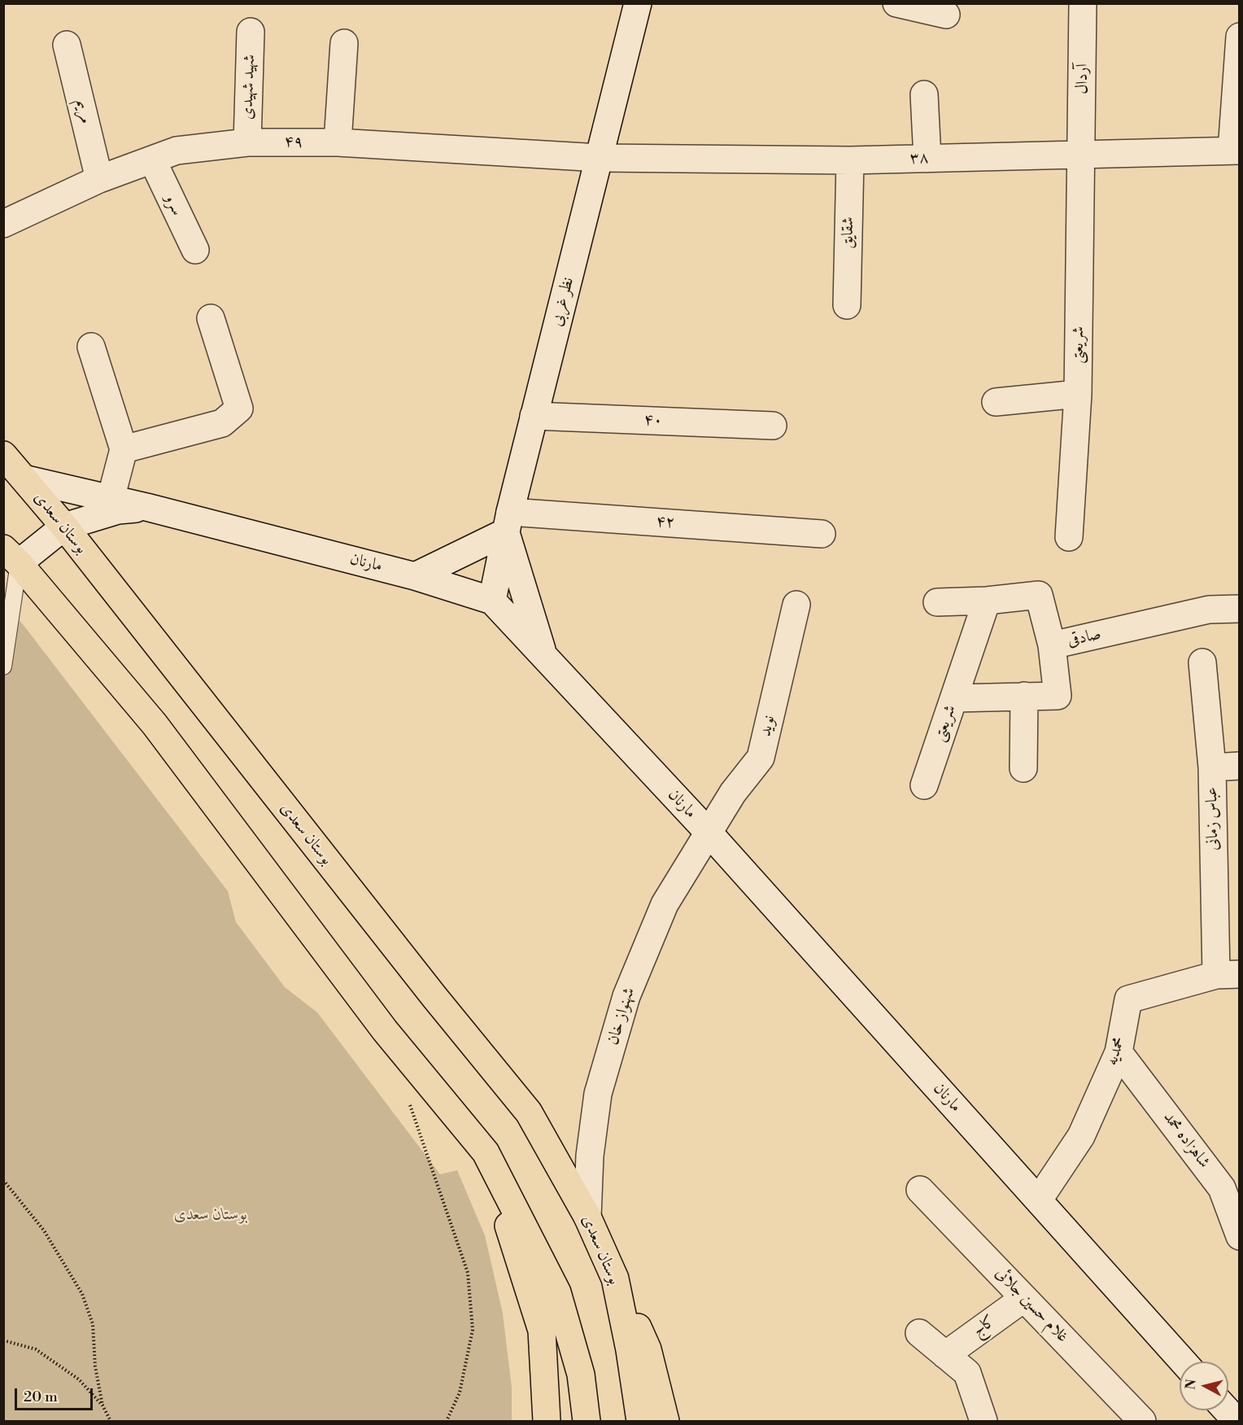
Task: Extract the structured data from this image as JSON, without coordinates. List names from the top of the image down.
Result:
{
  "streets": {
    "main road": ["بوستان سعدی"],
    "street": [
      "آردال",
      "شهید شهیدی",
      "مریم",
      "۴۹",
      "۳۸",
      "سرو",
      "شقایق",
      "نظر غربی",
      "شریعتی",
      "۴۰",
      "۴۲",
      "مارنان",
      "صادقی",
      "نوید",
      "عباس زمانی",
      "شهنواز خان",
      "محمدیه",
      "شاهزاده محمد",
      "غلام حسین جلائی",
      "کاج"
    ]
  },
  "crossings": [
    ["آردال", "۳۸"],
    ["آردال", "شریعتی"],
    ["شهید شهیدی", "۴۹"],
    ["مریم", "۴۹"],
    ["۴۹", "۳۸"],
    ["۴۹", "سرو"],
    ["۴۹", "نظر غربی"],
    ["۳۸", "شقایق"],
    ["۳۸", "نظر غربی"],
    ["۳۸", "شریعتی"],
    ["نظر غربی", "۴۰"],
    ["نظر غربی", "۴۲"],
    ["نظر غربی", "مارنان"],
    ["شریعتی", "صادقی"],
    ["بوستان سعدی", "مارنان"],
    ["بوستان سعدی", "شهنواز خان"],
    ["مارنان", "نوید"],
    ["مارنان", "شهنواز خان"],
    ["مارنان", "محمدیه"],
    ["نوید", "شهنواز خان"],
    ["عباس زمانی", "محمدیه"],
    ["محمدیه", "شاهزاده محمد"],
    ["غلام حسین جلائی", "کاج"]
  ],
  "parks": ["بوستان سعدی"],
  "scale_bar": "20 m",
  "north": "left"
}
